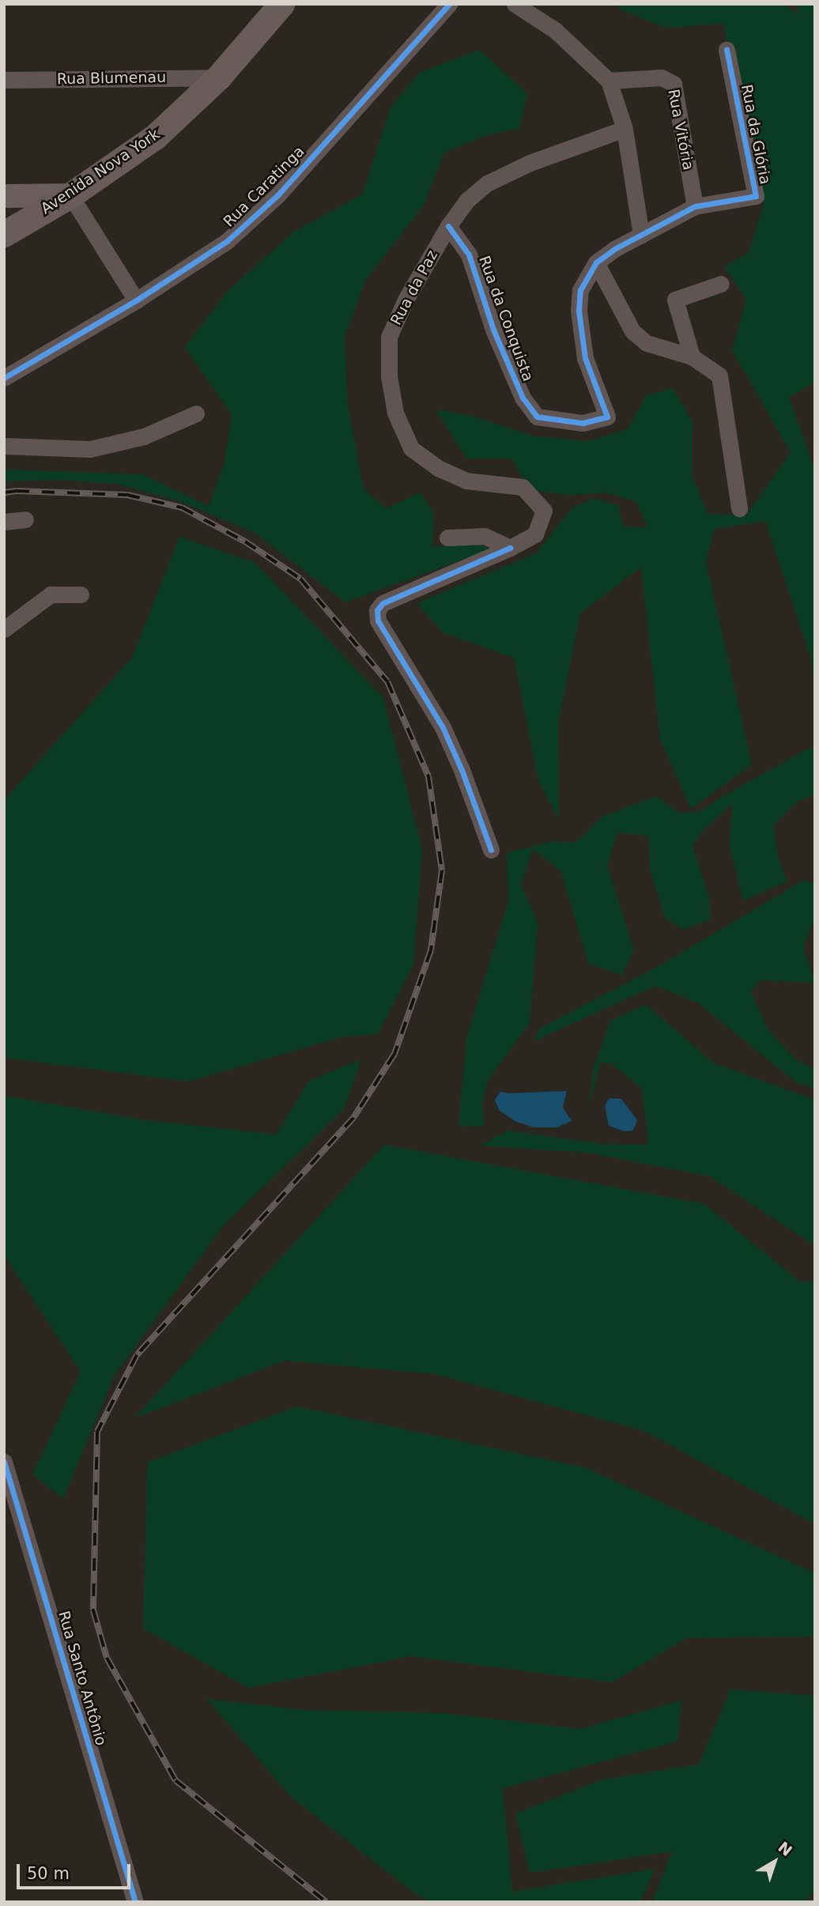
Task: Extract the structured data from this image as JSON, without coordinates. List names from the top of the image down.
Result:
{
  "streets": {
    "main road": ["Avenida Nova York"],
    "street": [
      "Rua Blumenau",
      "Rua Vitória",
      "Rua da Glória",
      "Rua Caratinga",
      "Rua da Paz",
      "Rua da Conquista",
      "Rua Santo Antônio"
    ]
  },
  "crossings": [
    ["Rua Blumenau", "Avenida Nova York"],
    ["Rua Vitória", "Rua da Glória"],
    ["Rua da Paz", "Rua da Conquista"]
  ],
  "scale_bar": "50 m",
  "north": "top right"
}
